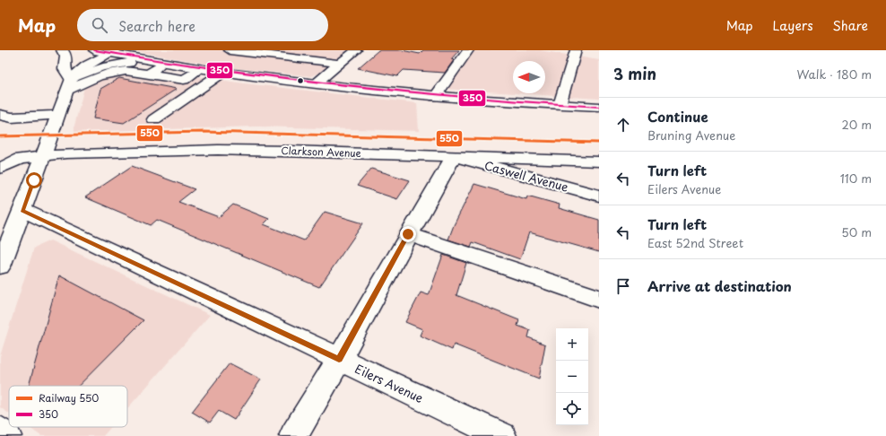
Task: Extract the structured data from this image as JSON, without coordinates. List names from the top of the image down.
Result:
{
  "streets": {
    "street": ["Clarkson Avenue", "Caswell Avenue", "Eilers Avenue"]
  },
  "crossings": [
    ["Clarkson Avenue", "Caswell Avenue"]
  ],
  "lines": ["transit line 350", "rail line 550"],
  "legend": ["Railway 550", "350"],
  "north": "left",
  "page": {
    "header": "Map",
    "search": "Search here",
    "nav": ["Map", "Layers", "Share"],
    "heading": ["3 min", "Walk · 180 m"],
    "list": [
      ["Continue", "Bruning Avenue", "20 m"],
      ["Turn left", "Eilers Avenue", "110 m"],
      ["Turn left", "East 52nd Street", "50 m"],
      "Arrive at destination"
    ],
    "map_buttons": ["+", "−"]
  }
}
